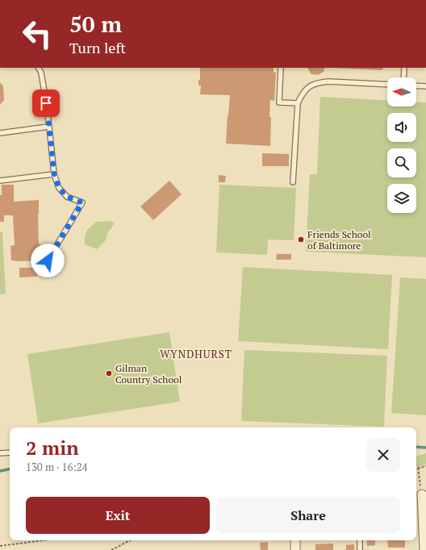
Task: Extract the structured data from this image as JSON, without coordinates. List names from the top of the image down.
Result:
{
  "districts": ["WYNDHURST"],
  "places": ["Friends School of Baltimore", "Gilman Country School"],
  "north": "left",
  "page": {
    "turn": ["50 m", "Turn left"],
    "heading": ["2 min", "130 m · 16:24"],
    "buttons": ["Exit", "Share"]
  }
}
